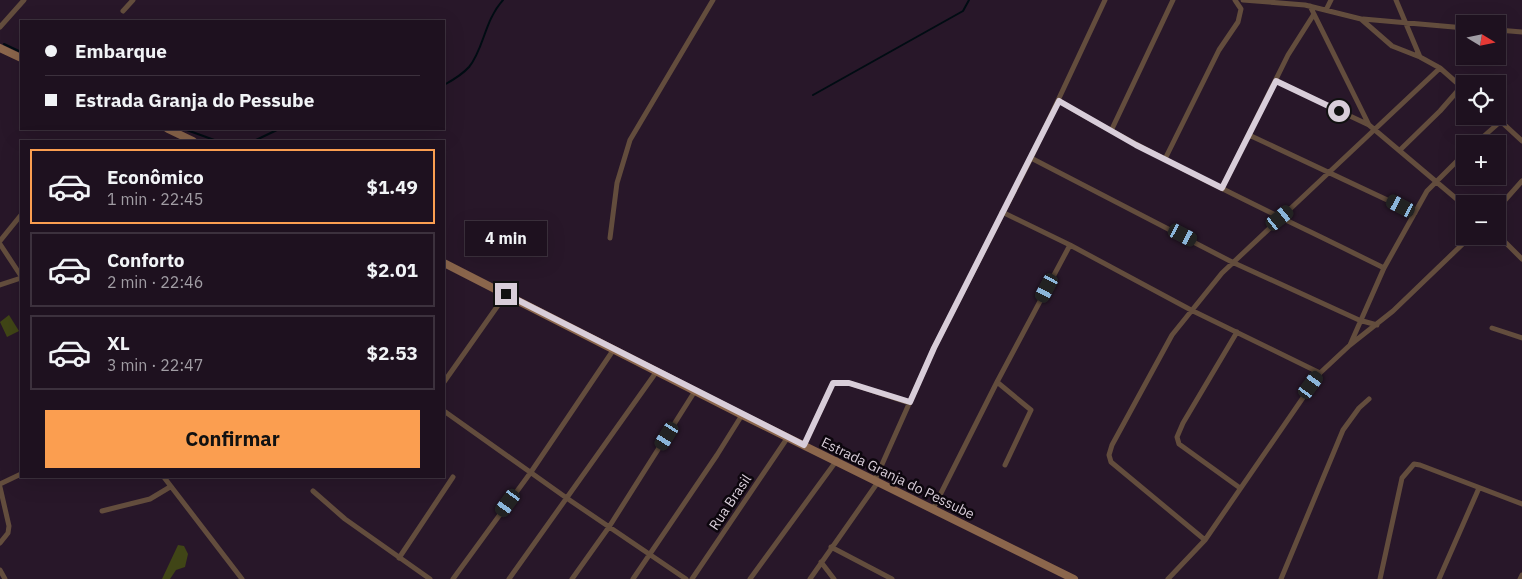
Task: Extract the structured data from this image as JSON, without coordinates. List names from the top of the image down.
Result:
{
  "streets": {
    "main road": ["Estrada Granja do Pessube"],
    "street": ["Rua Brasil"]
  },
  "crossings": [
    ["Estrada Granja do Pessube", "Rua Brasil"]
  ],
  "north": "right",
  "page": {
    "map_buttons": ["+", "−"],
    "banner": ["Embarque", "Estrada Granja do Pessube"],
    "list": [
      {
        "name": "Econômico",
        "note": "1 min · 22:45",
        "value": "$1.49"
      },
      {
        "name": "Conforto",
        "note": "2 min · 22:46",
        "value": "$2.01"
      },
      {
        "name": "XL",
        "note": "3 min · 22:47",
        "value": "$2.53"
      }
    ],
    "bubble": "4 min",
    "buttons": "Confirmar"
  }
}
